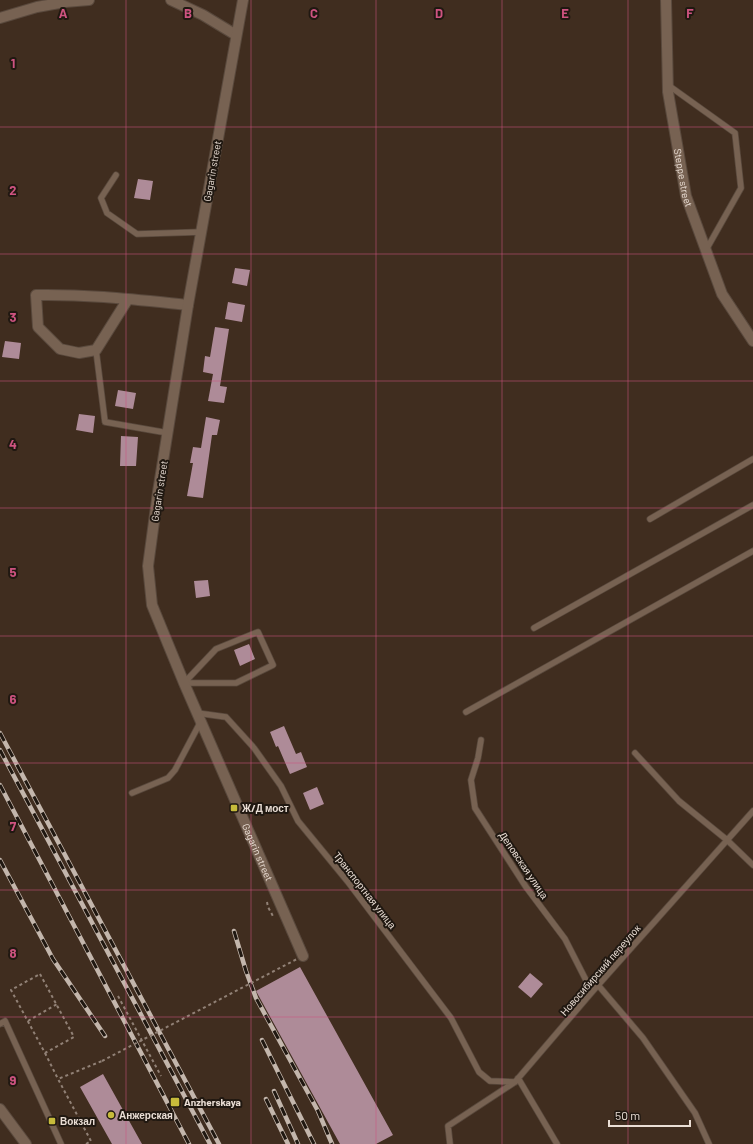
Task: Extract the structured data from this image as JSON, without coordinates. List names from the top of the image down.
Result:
{
  "streets": {
    "street": ["Gagarin street", "Steppe street"],
    "lane": ["Деповская улица", "Транспортная улица", "Новосибирский переулок"]
  },
  "crossings": [
    ["Gagarin street", "Транспортная улица"],
    ["Деповская улица", "Новосибирский переулок"],
    ["Транспортная улица", "Новосибирский переулок"]
  ],
  "places": {
    "transit": ["Ж/Д мост", "Anzherskaya", "Вокзал"],
    "other": ["Анжерская"]
  },
  "scale_bar": "50 m",
  "grid": {
    "columns": [
      "A",
      "B",
      "C",
      "D",
      "E",
      "F"
    ],
    "rows": [
      "1",
      "2",
      "3",
      "4",
      "5",
      "6",
      "7",
      "8",
      "9"
    ]
  }
}
